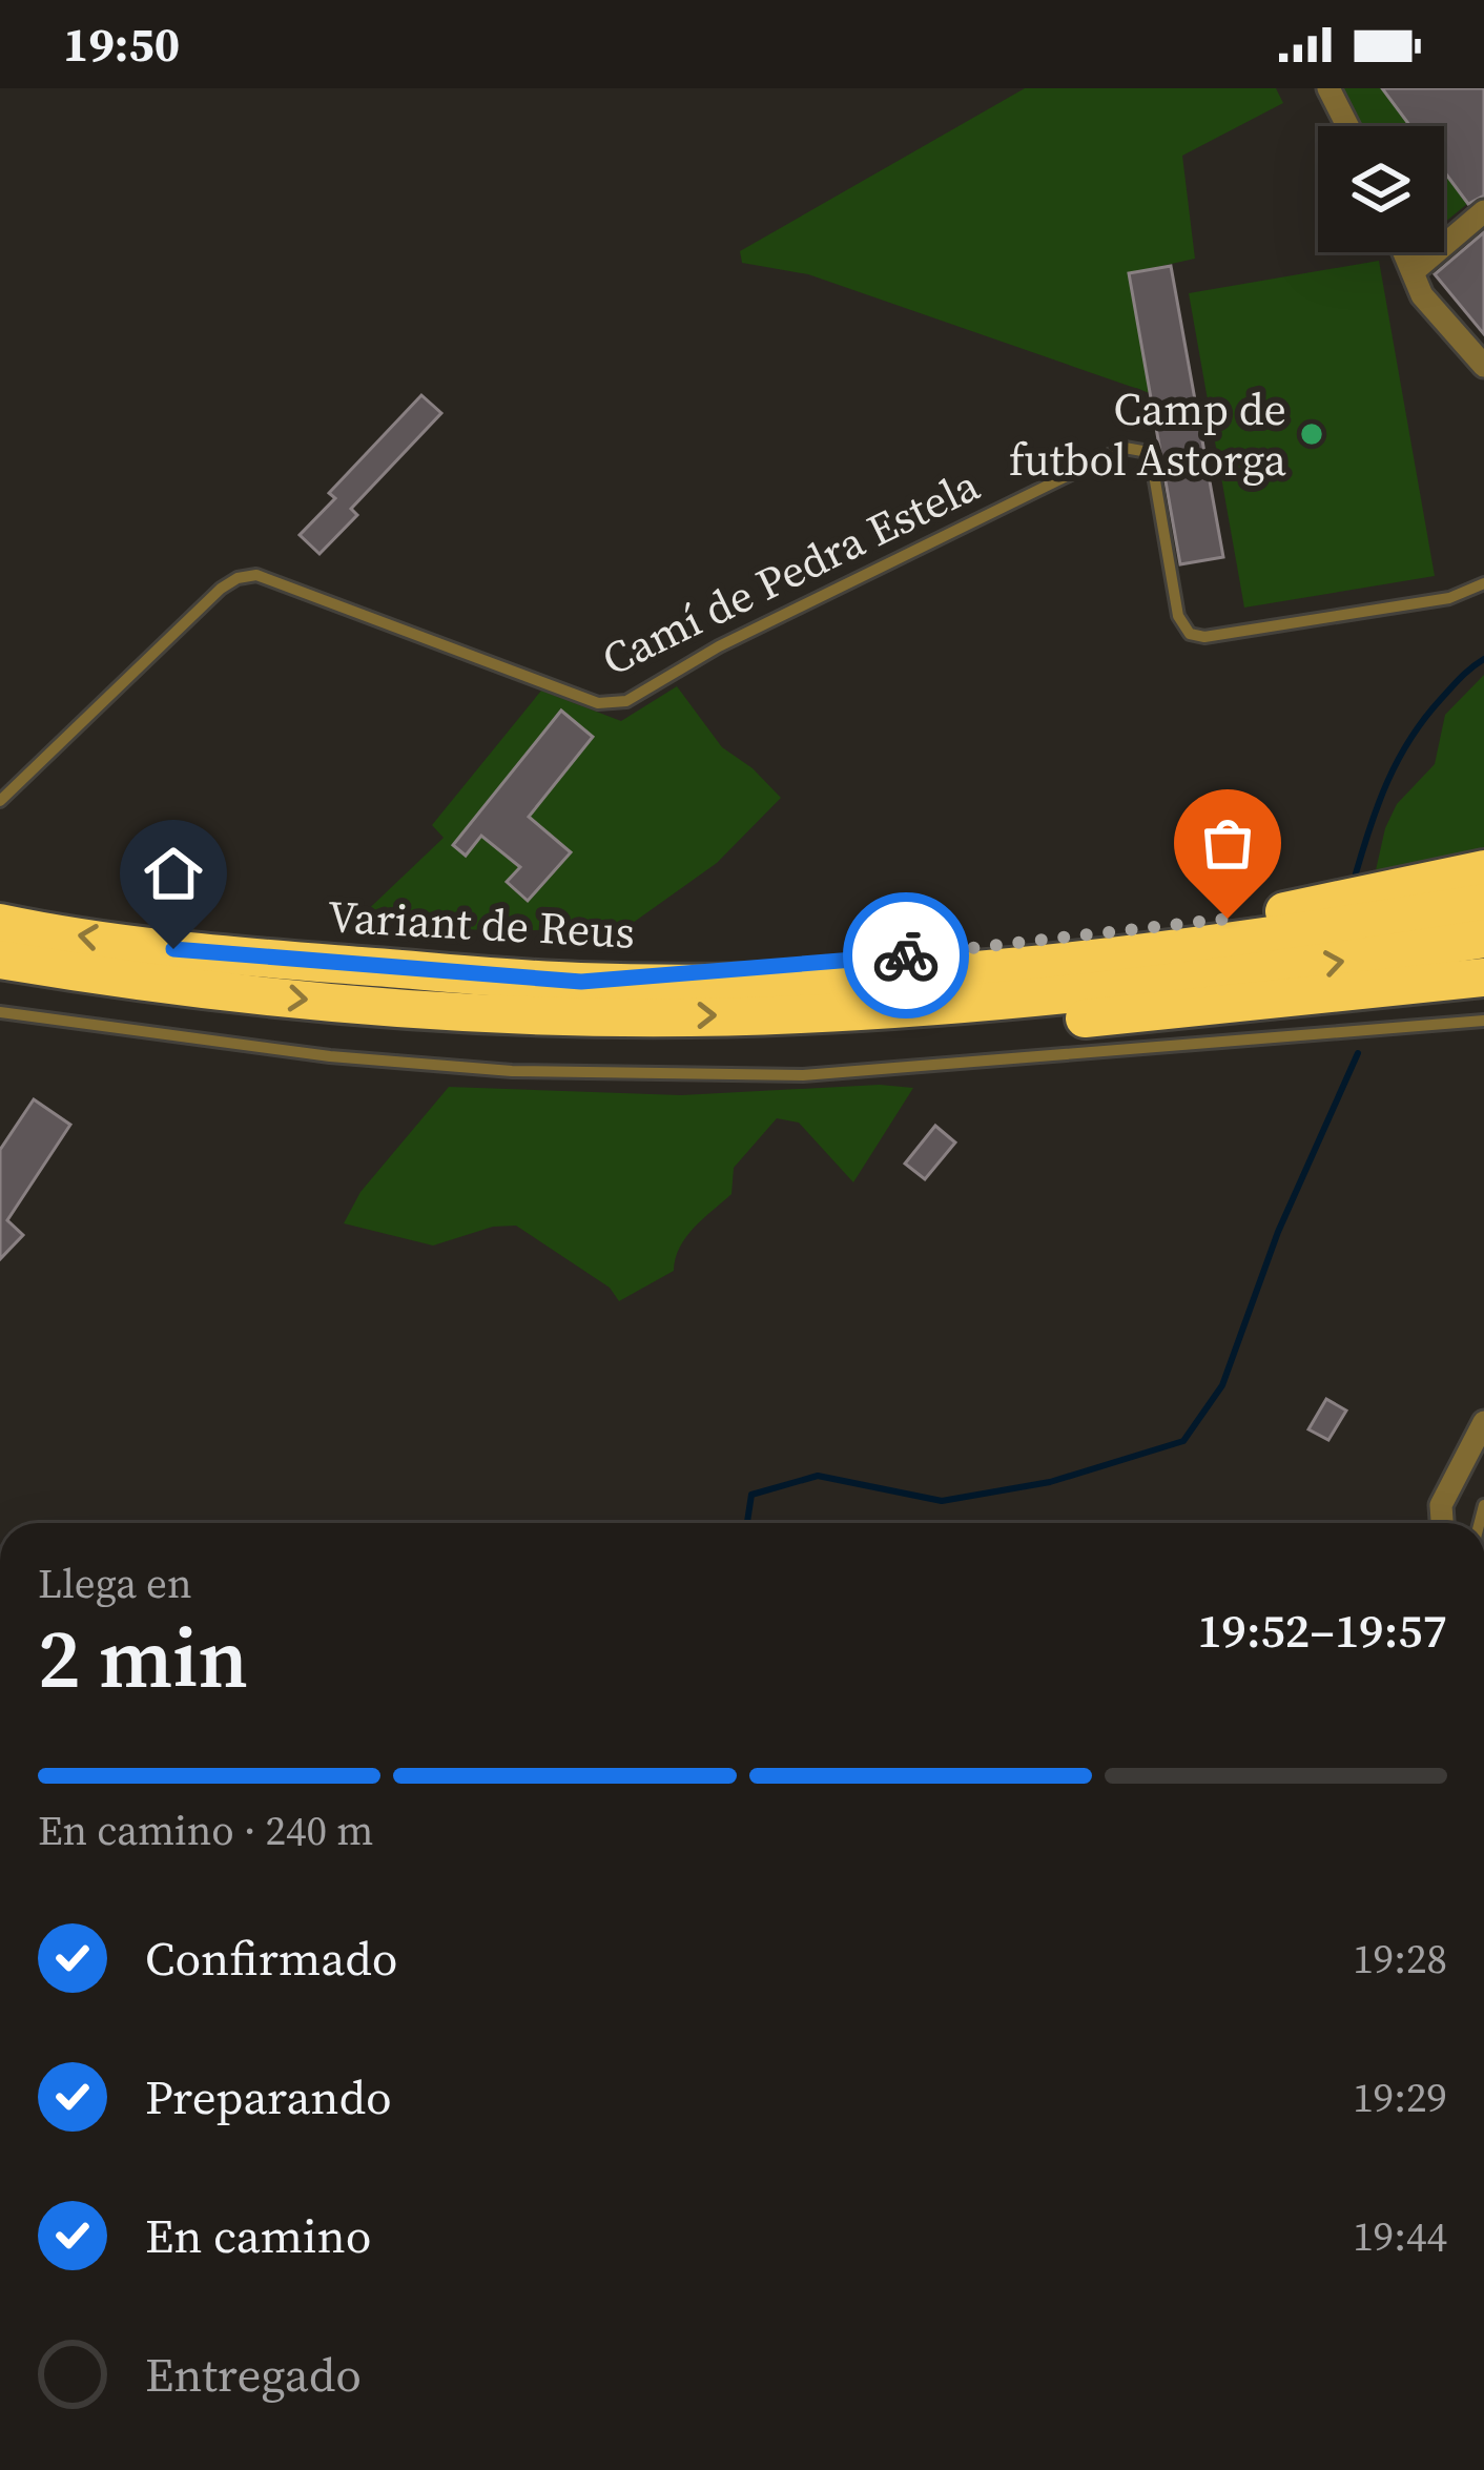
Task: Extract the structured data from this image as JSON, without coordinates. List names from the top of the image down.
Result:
{
  "streets": {
    "highway": ["Variant de Reus"],
    "lane": ["Camí de Pedra Estela"]
  },
  "places": ["Camp de futbol Astorga"],
  "page": {
    "status": "19:50",
    "heading": ["2 min", "Llega en", "19:52–19:57"],
    "bar": "En camino · 240 m",
    "list": [
      ["Confirmado", "19:28"],
      ["Preparando", "19:29"],
      ["En camino", "19:44"],
      "Entregado"
    ]
  }
}
